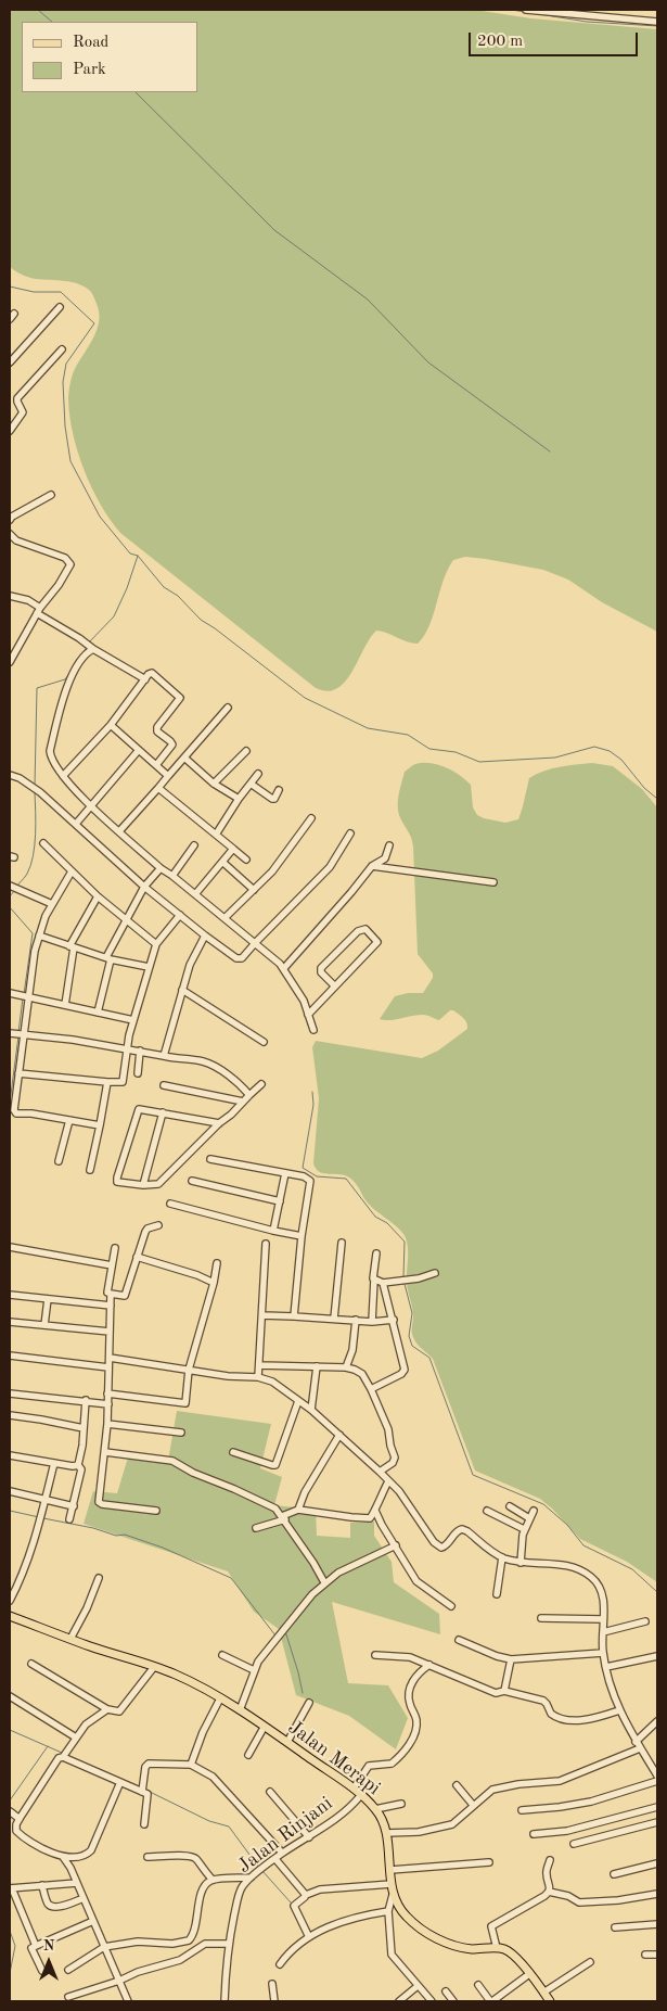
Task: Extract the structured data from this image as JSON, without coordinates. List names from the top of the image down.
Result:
{
  "streets": {
    "main road": ["Jalan Merapi"],
    "street": ["Jalan Rinjani"]
  },
  "crossings": [
    ["Jalan Merapi", "Jalan Rinjani"]
  ],
  "legend": ["Road", "Park"],
  "scale_bar": "200 m",
  "north": "top"
}
